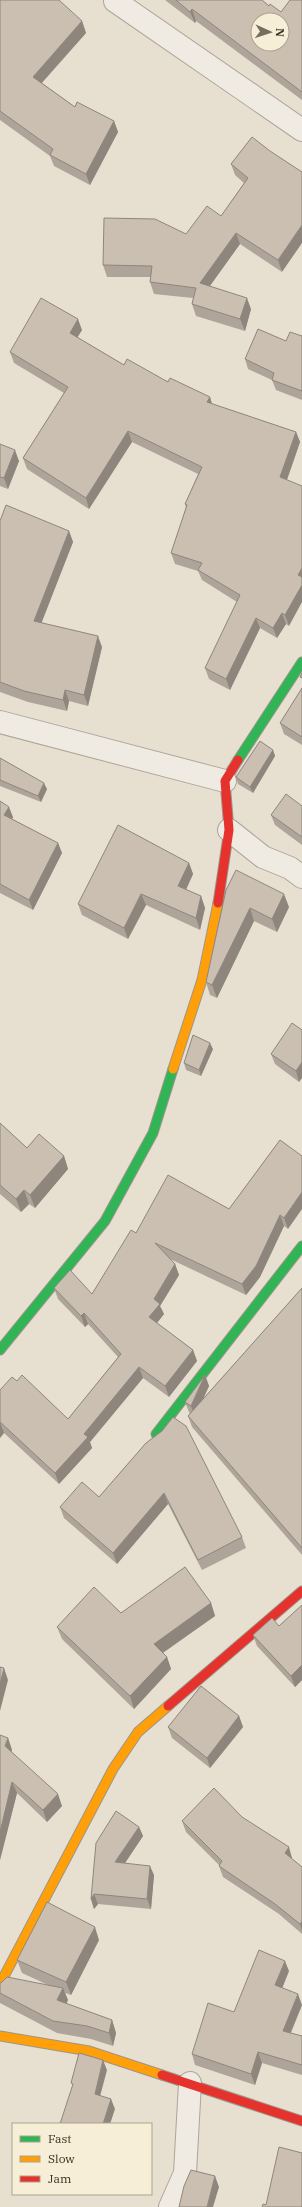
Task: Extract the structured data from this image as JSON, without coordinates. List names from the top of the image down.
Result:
{
  "legend": ["Fast", "Slow", "Jam"],
  "north": "right"
}
